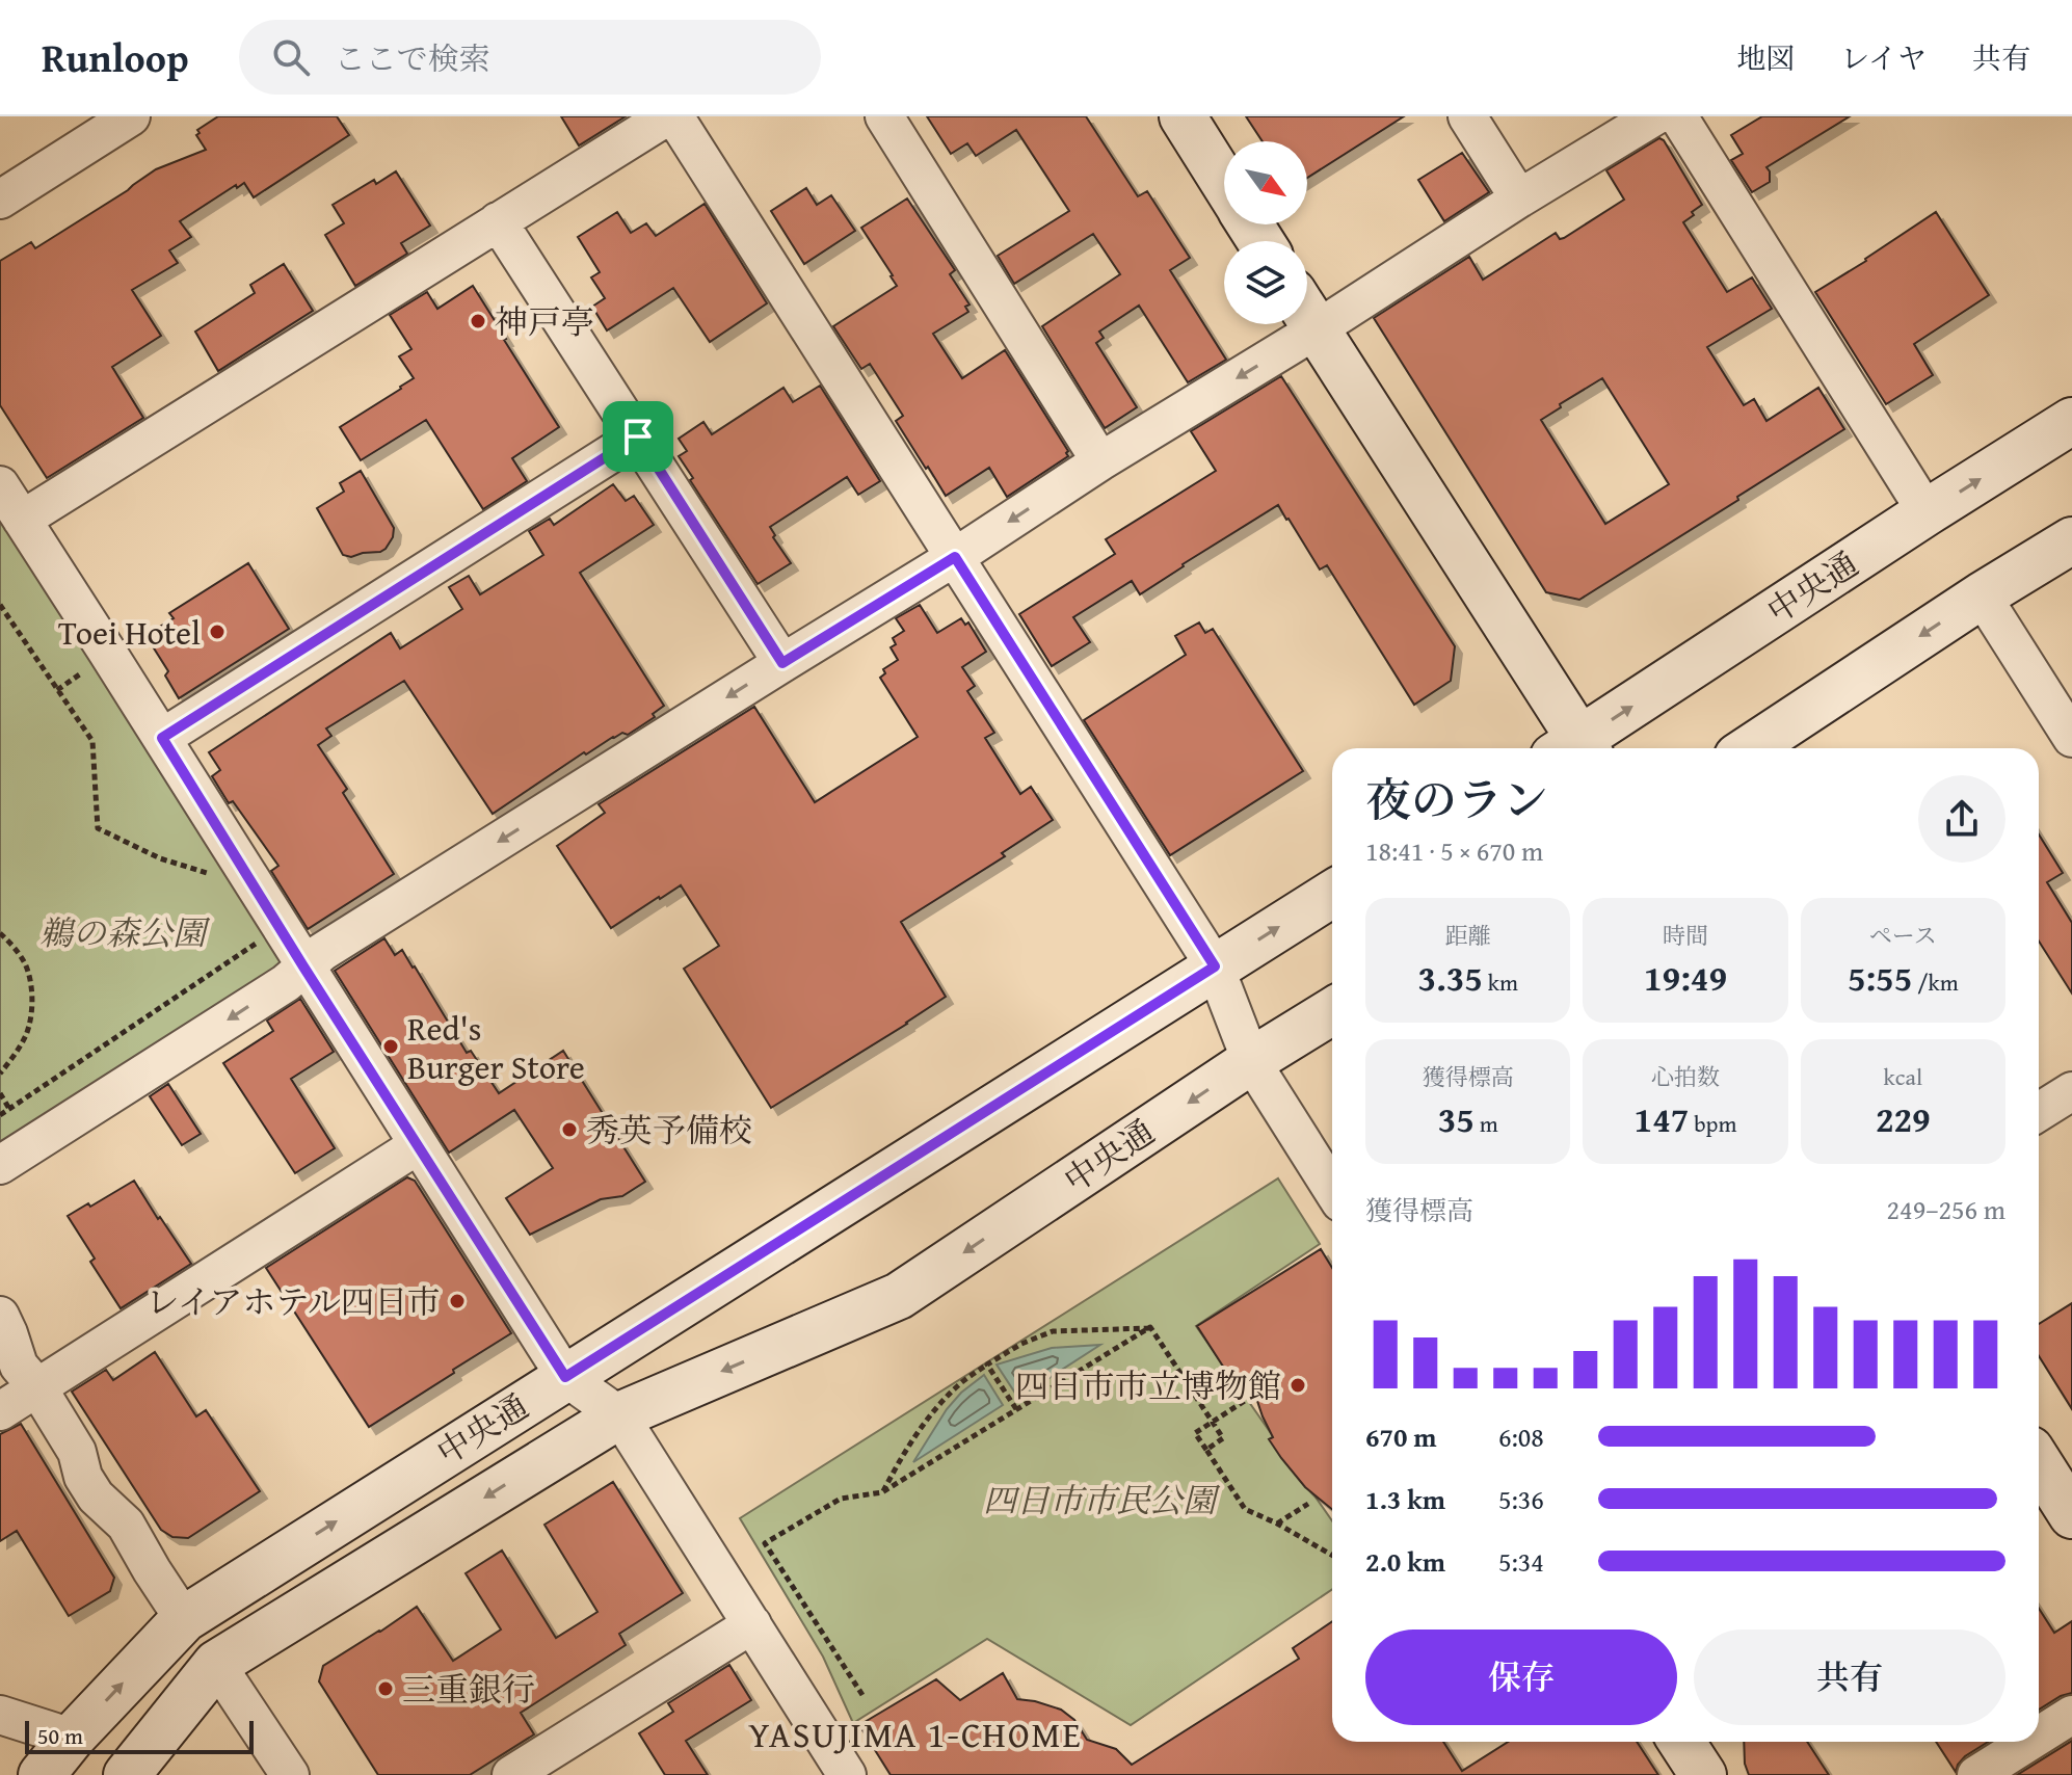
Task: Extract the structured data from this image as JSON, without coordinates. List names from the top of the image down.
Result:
{
  "streets": {
    "street": ["中央通"]
  },
  "districts": ["YASUJIMA 1-CHOME"],
  "parks": ["鵜の森公園", "四日市市民公園"],
  "places": [
    "神戸亭",
    "Toei Hotel",
    "Red's Burger Store",
    "秀英予備校",
    "レイアホテル四日市",
    "四日市市立博物館",
    "三重銀行"
  ],
  "scale_bar": "50 m",
  "north": "bottom right",
  "page": {
    "header": "Runloop",
    "search": "ここで検索",
    "nav": ["地図", "レイヤ", "共有"],
    "heading": ["夜のラン", "18:41 · 5 × 670 m"],
    "stats": [
      ["距離", "3.35 km"],
      ["時間", "19:49"],
      ["ペース", "5:55 /km"],
      ["獲得標高", "35 m"],
      ["心拍数", "147 bpm"],
      ["kcal", "229"]
    ],
    "chart": ["獲得標高", "249–256 m"],
    "list": [
      {
        "name": "670 m",
        "note": "6:08"
      },
      {
        "name": "1.3 km",
        "note": "5:36"
      },
      {
        "name": "2.0 km",
        "note": "5:34"
      }
    ],
    "buttons": ["保存", "共有"],
    "scale": "50 m"
  }
}
